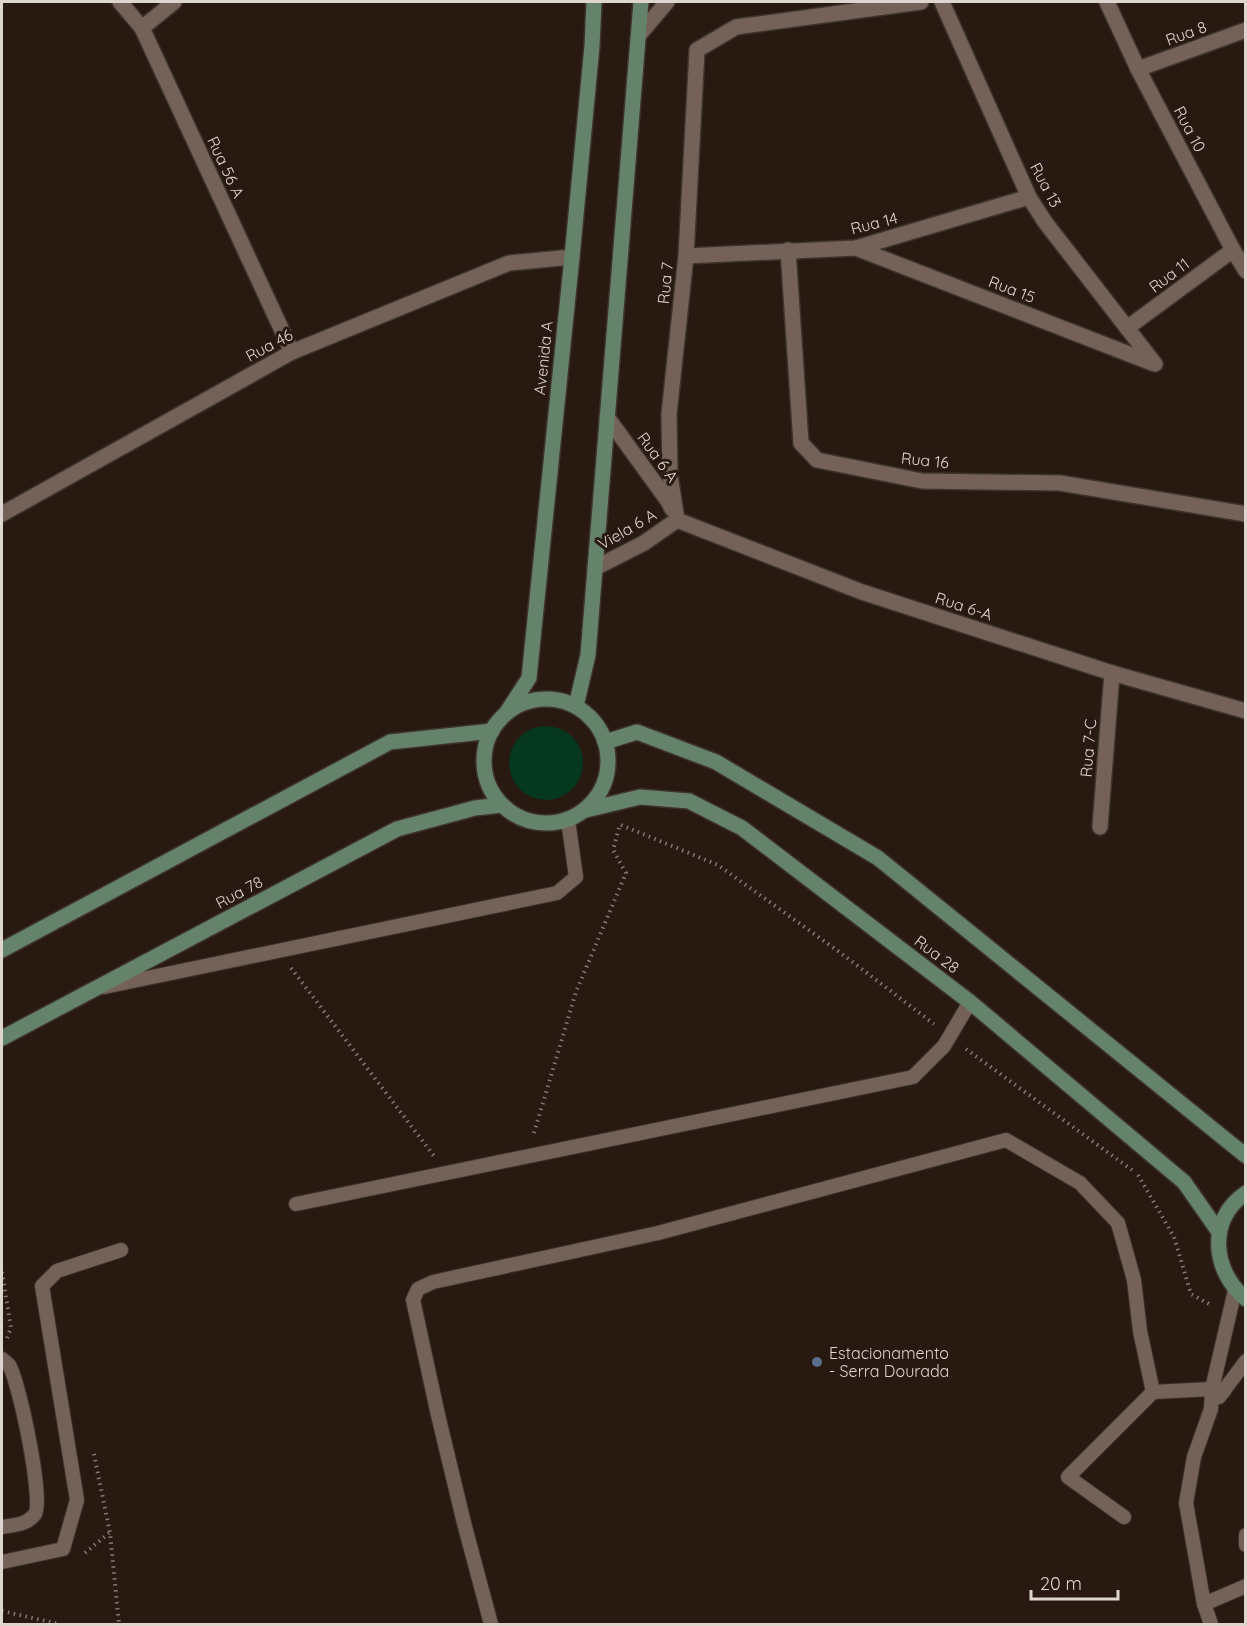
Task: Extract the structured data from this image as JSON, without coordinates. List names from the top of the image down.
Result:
{
  "streets": {
    "main road": ["Avenida A", "Rua 78", "Rua 28"],
    "street": [
      "Rua 8",
      "Rua 10",
      "Rua 56 A",
      "Rua 13",
      "Rua 14",
      "Rua 11",
      "Rua 7",
      "Rua 15",
      "Rua 46",
      "Rua 6 A",
      "Rua 16",
      "Viela 6 A",
      "Rua 6-A",
      "Rua 7-C"
    ]
  },
  "crossings": [
    ["Rua 8", "Rua 10"],
    ["Rua 10", "Rua 11"],
    ["Rua 56 A", "Rua 46"],
    ["Rua 13", "Rua 14"],
    ["Rua 13", "Rua 11"],
    ["Rua 13", "Rua 15"],
    ["Rua 14", "Rua 7"],
    ["Rua 14", "Rua 15"],
    ["Rua 14", "Rua 16"],
    ["Rua 7", "Rua 6 A"],
    ["Rua 7", "Viela 6 A"],
    ["Rua 7", "Rua 6-A"],
    ["Rua 46", "Avenida A"],
    ["Avenida A", "Rua 78"],
    ["Avenida A", "Rua 28"],
    ["Rua 6 A", "Viela 6 A"],
    ["Rua 6 A", "Rua 6-A"],
    ["Viela 6 A", "Rua 6-A"],
    ["Rua 6-A", "Rua 7-C"],
    ["Rua 78", "Rua 28"]
  ],
  "places": ["Estacionamento - Serra Dourada"],
  "scale_bar": "20 m"
}
